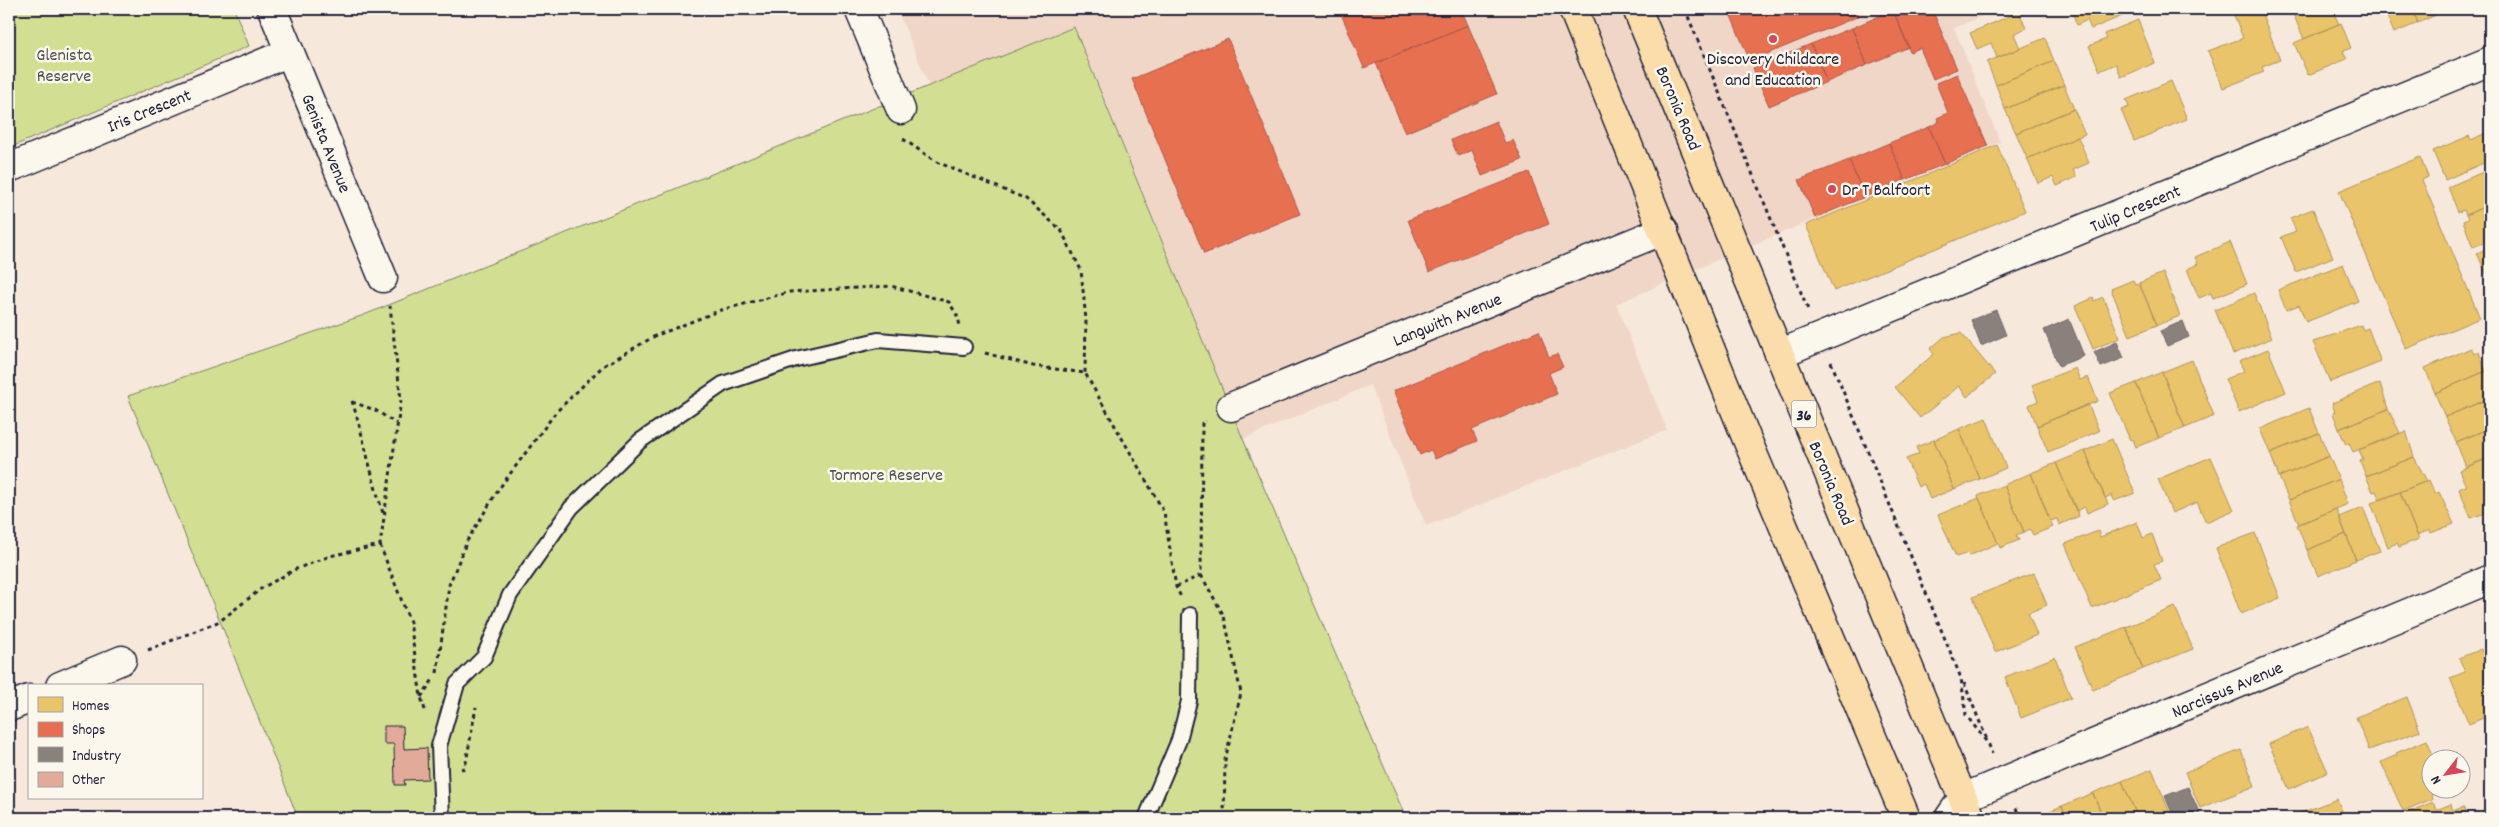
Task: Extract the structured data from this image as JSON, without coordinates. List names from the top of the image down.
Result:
{
  "streets": {
    "main road": ["Boronia Road", "36"],
    "street": [
      "Iris Crescent",
      "Genista Avenue",
      "Tulip Crescent",
      "Langwith Avenue",
      "Narcissus Avenue"
    ]
  },
  "crossings": [
    ["Boronia Road", "Tulip Crescent"],
    ["Boronia Road", "Narcissus Avenue"],
    ["Iris Crescent", "Genista Avenue"]
  ],
  "parks": ["Glenista Reserve", "Tormore Reserve"],
  "places": ["Discovery Childcare and Education", "Dr T Balfoort"],
  "legend": [
    "Homes",
    "Shops",
    "Industry",
    "Other"
  ],
  "north": "bottom left"
}
